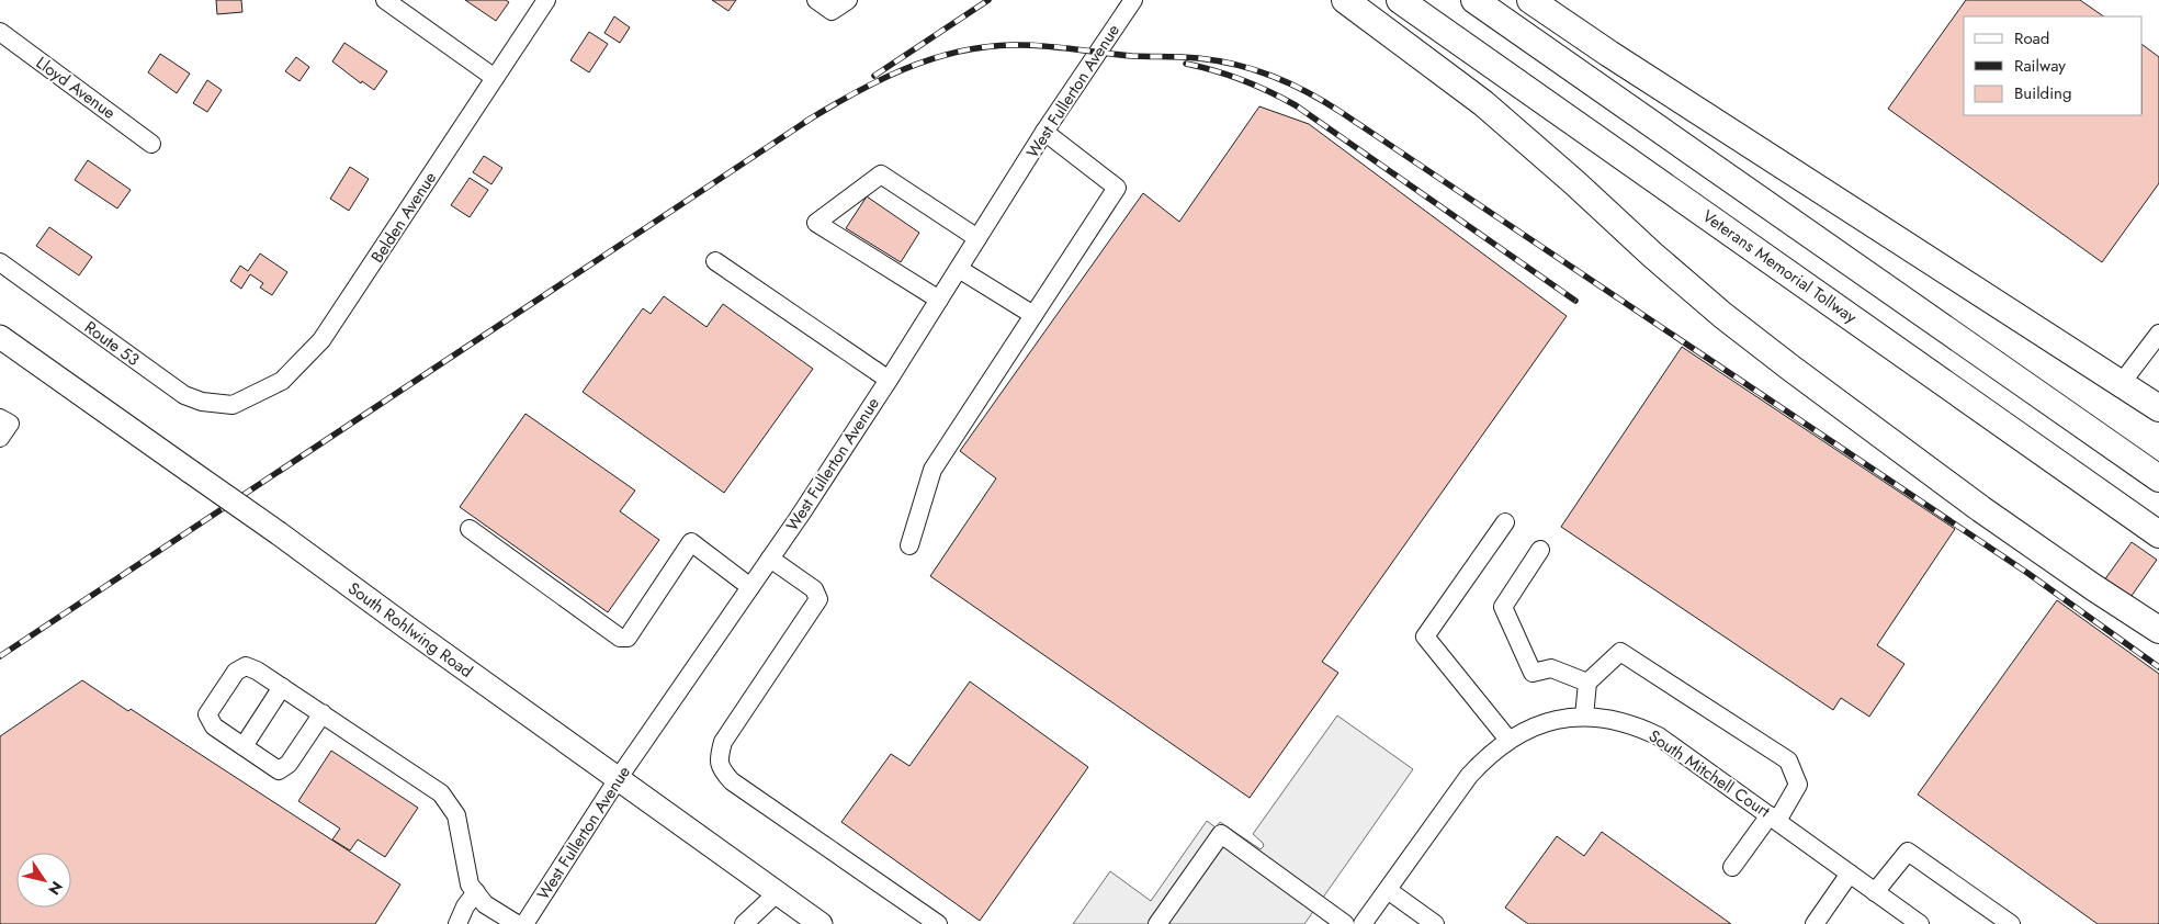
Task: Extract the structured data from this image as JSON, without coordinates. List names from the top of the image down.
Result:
{
  "streets": {
    "highway": ["Veterans Memorial Tollway"],
    "main road": ["South Rohlwing Road"],
    "street": [
      "Lloyd Avenue",
      "West Fullerton Avenue",
      "Belden Avenue",
      "Route 53",
      "South Mitchell Court"
    ]
  },
  "crossings": [
    ["West Fullerton Avenue", "South Rohlwing Road"],
    ["Belden Avenue", "Route 53"]
  ],
  "legend": ["Road", "Railway", "Building"],
  "north": "bottom right"
}
